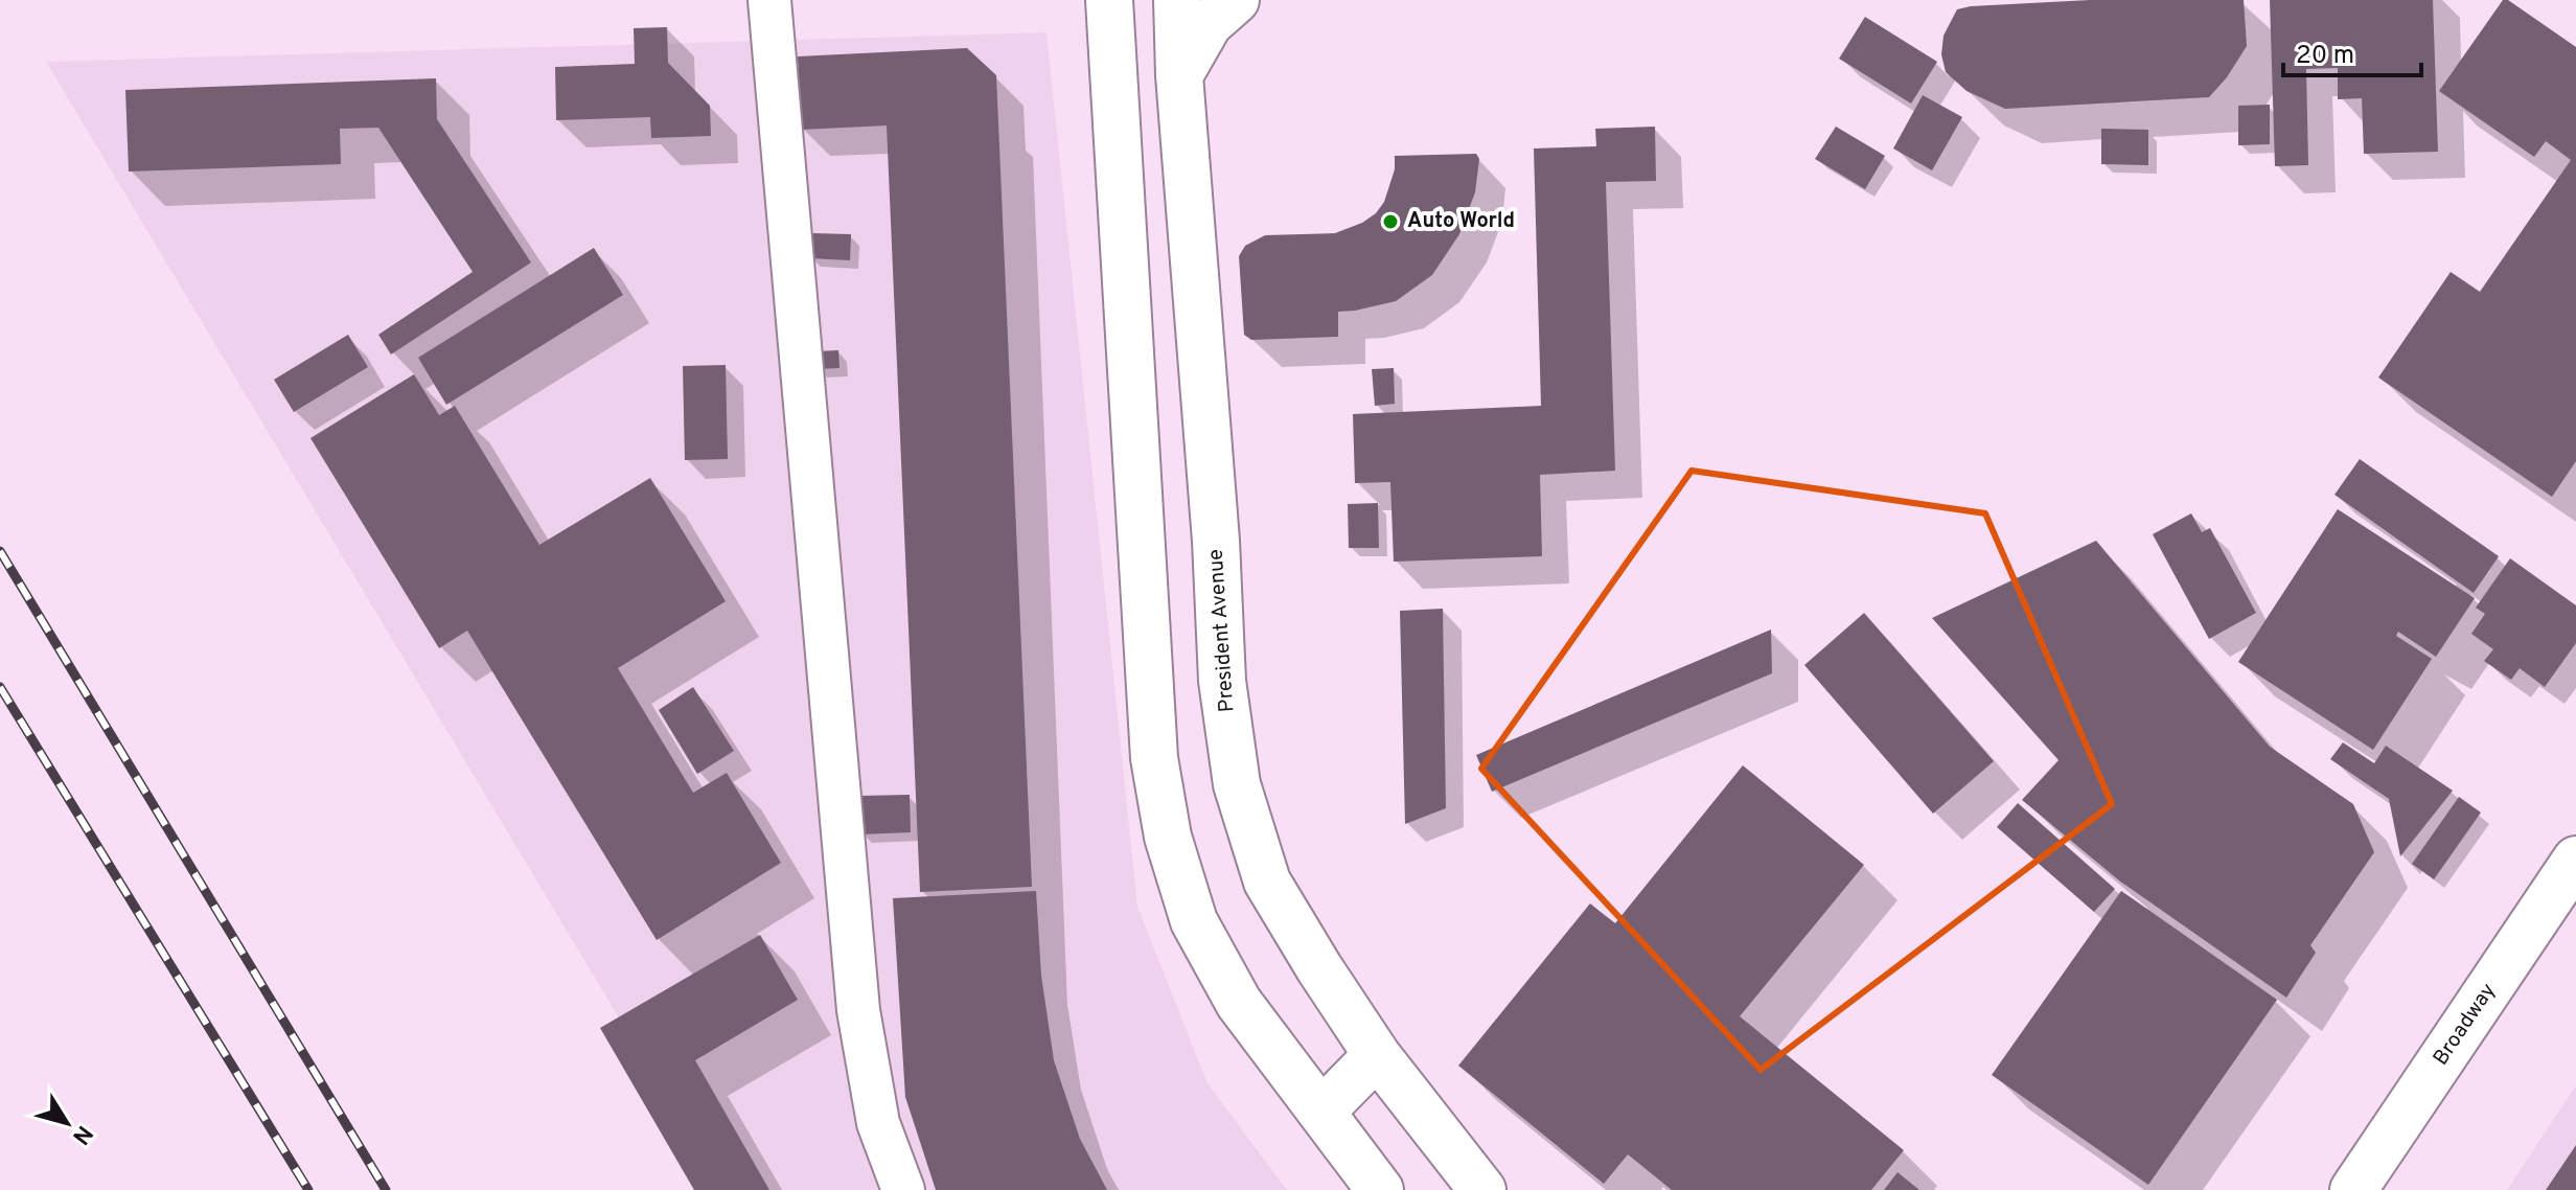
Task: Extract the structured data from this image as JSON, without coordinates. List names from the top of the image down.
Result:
{
  "streets": {
    "main road": ["President Avenue", "Broadway"]
  },
  "places": ["Auto World"],
  "scale_bar": "20 m",
  "north": "bottom right"
}
